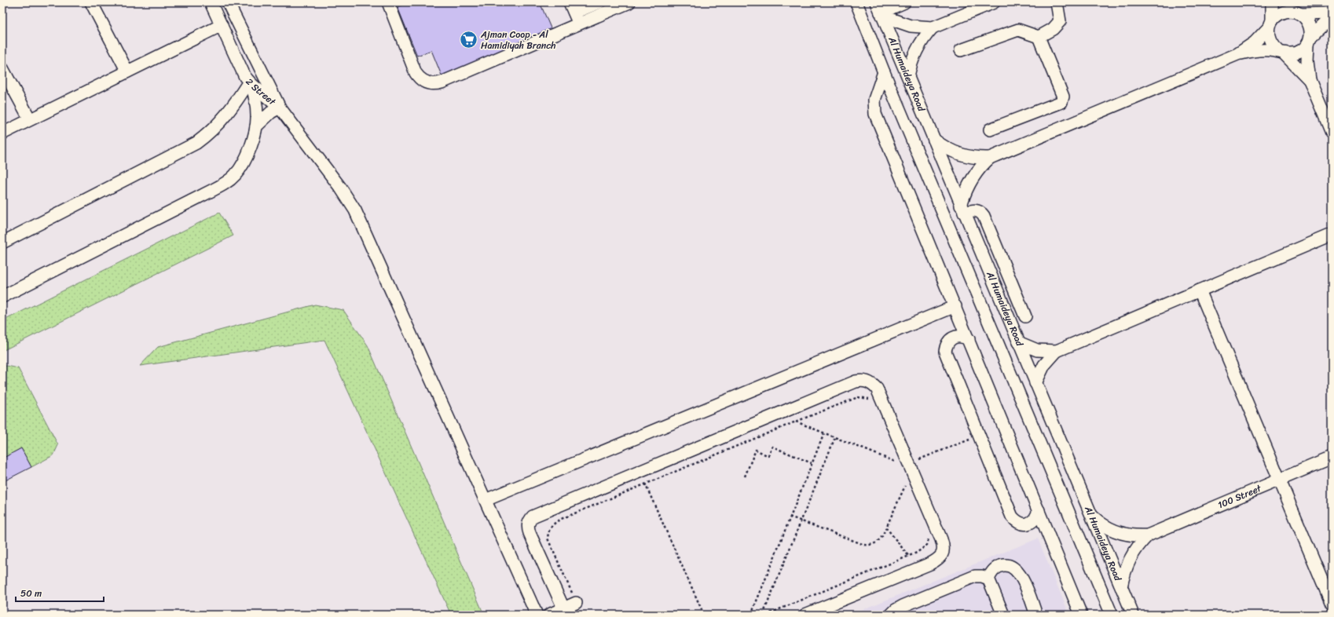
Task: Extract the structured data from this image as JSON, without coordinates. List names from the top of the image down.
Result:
{
  "streets": {
    "street": ["Al Humaideya Road", "2 Street", "100 Street"]
  },
  "crossings": [
    ["Al Humaideya Road", "100 Street"]
  ],
  "places": {
    "supermarket": ["Ajman Coop - Al Hamidiyah Branch"]
  },
  "scale_bar": "50 m"
}
